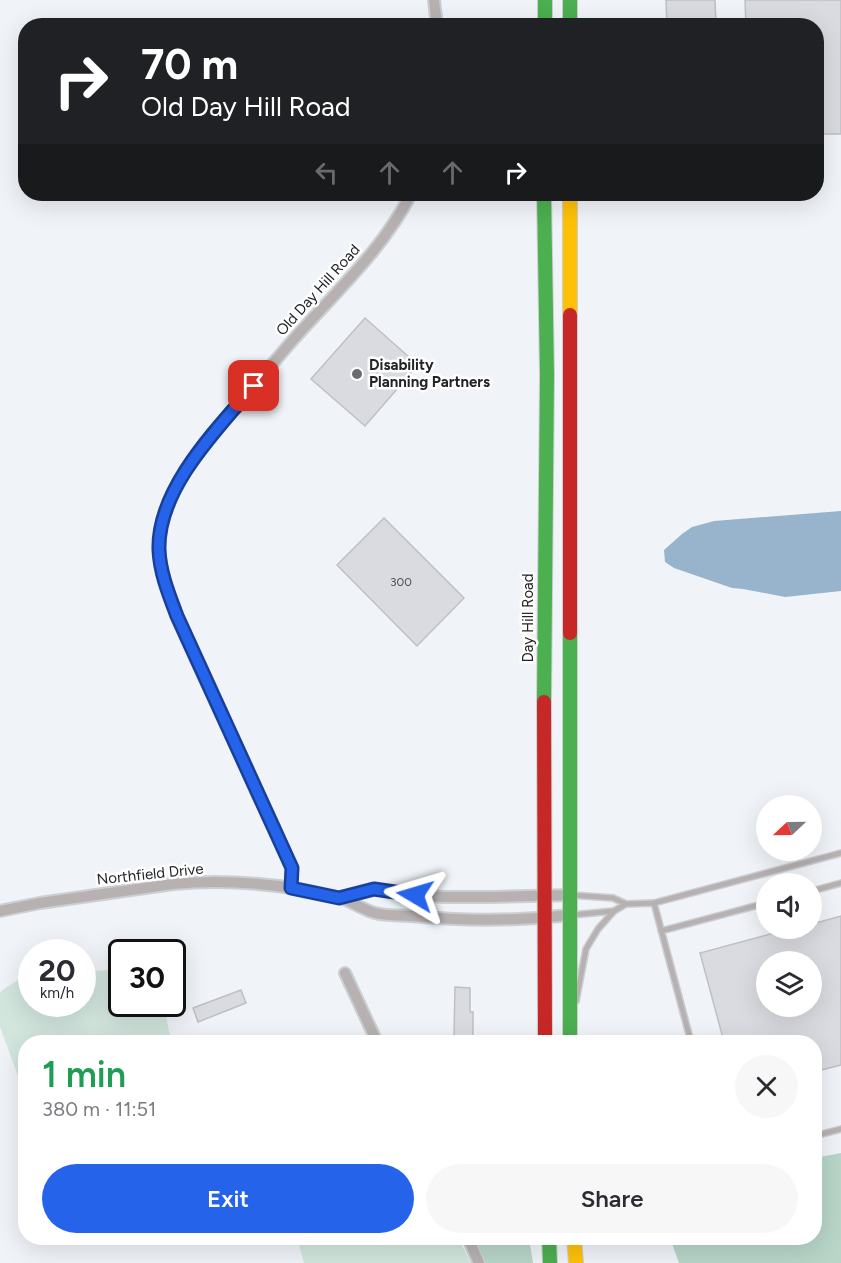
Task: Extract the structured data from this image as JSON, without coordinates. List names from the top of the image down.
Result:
{
  "streets": {
    "main road": ["Day Hill Road"],
    "street": ["Old Day Hill Road", "Northfield Drive"]
  },
  "crossings": [
    ["Old Day Hill Road", "Northfield Drive"],
    ["Day Hill Road", "Northfield Drive"]
  ],
  "places": ["Disability Planning Partners"],
  "house_numbers": ["300"],
  "north": "left",
  "page": {
    "turn": ["70 m", "Old Day Hill Road"],
    "speed": "20 km/h",
    "limit": "30",
    "heading": ["1 min", "380 m · 11:51"],
    "buttons": ["Exit", "Share"]
  }
}
